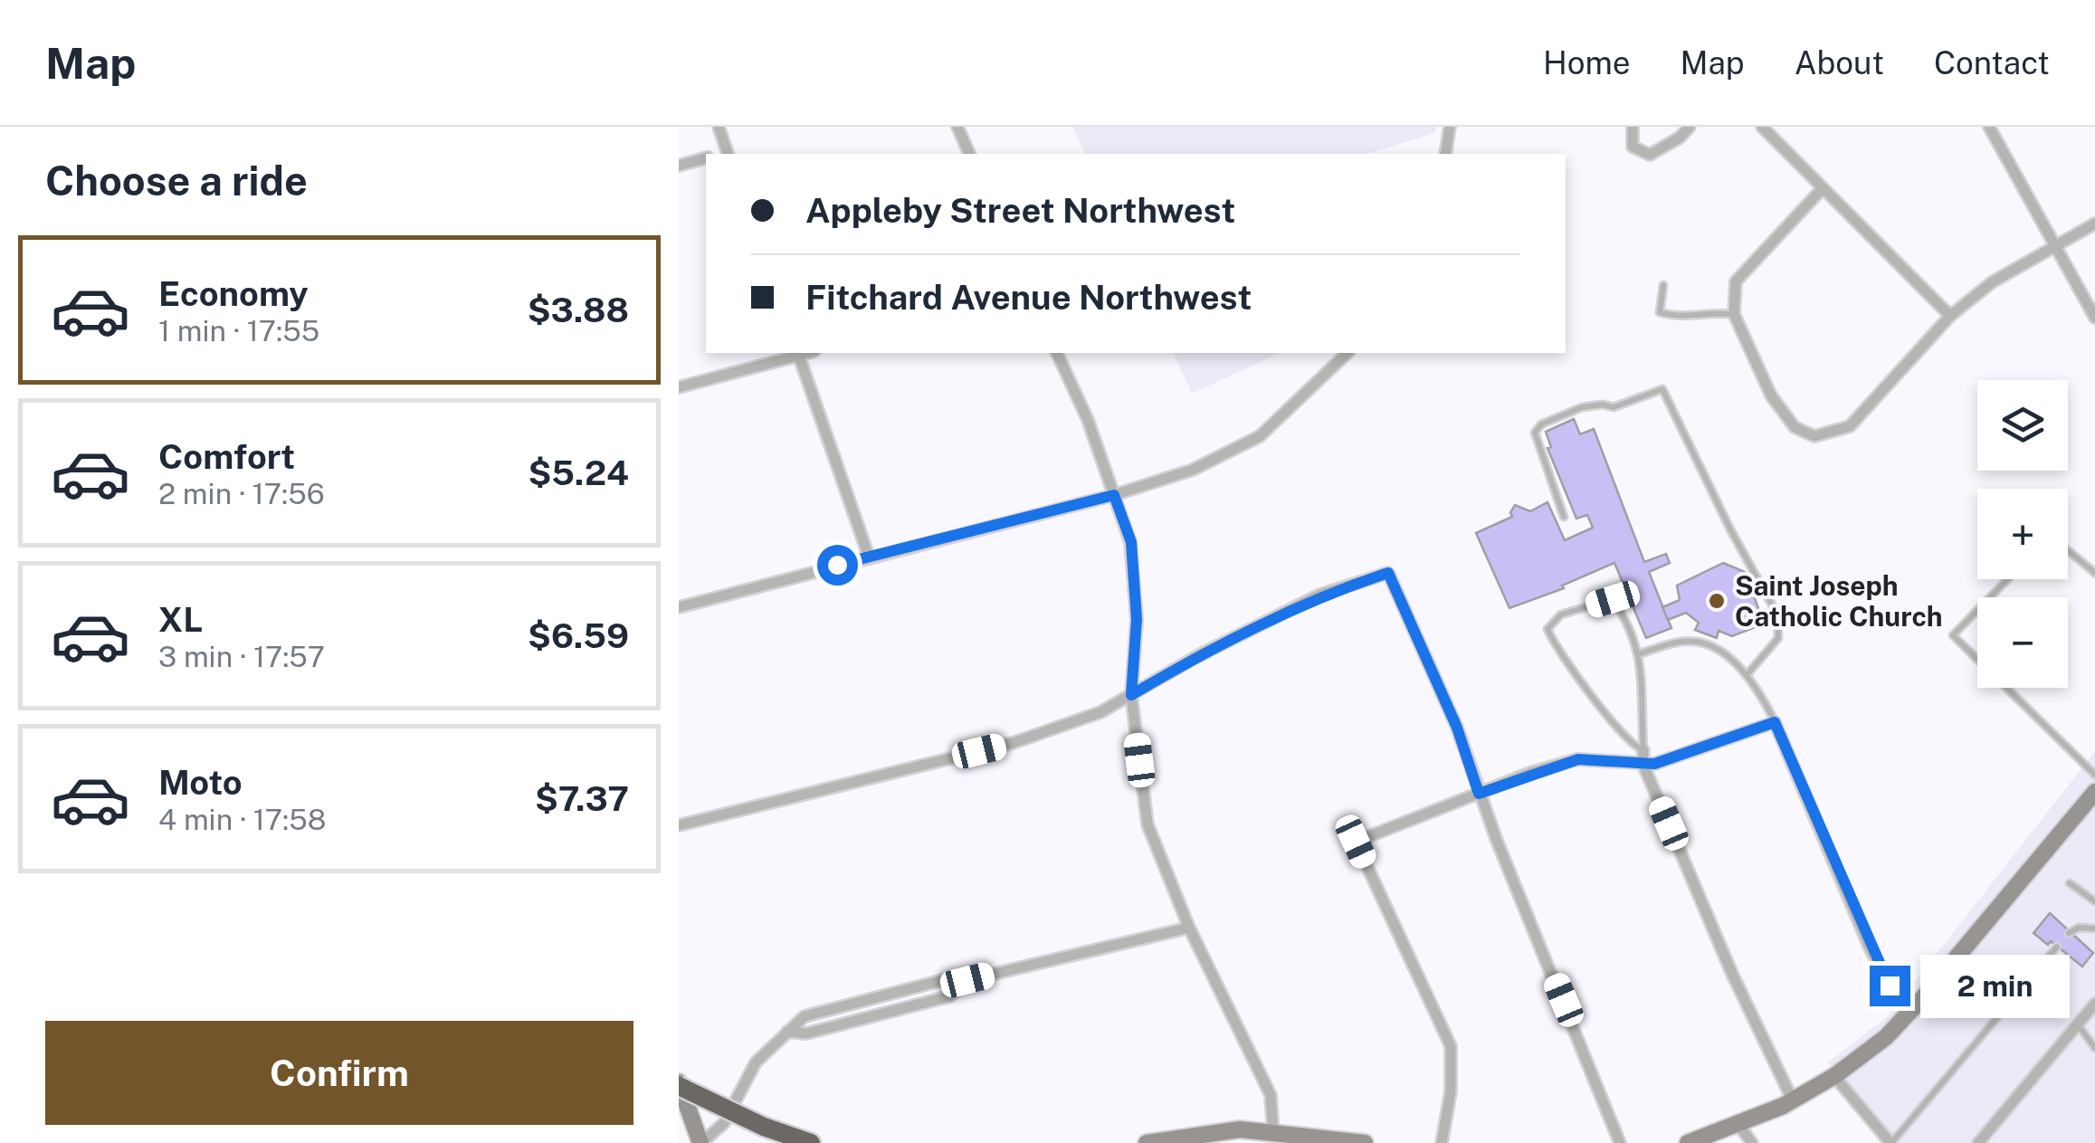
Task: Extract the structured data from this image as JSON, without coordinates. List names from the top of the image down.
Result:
{
  "places": ["Saint Joseph Catholic Church"],
  "page": {
    "header": "Map",
    "nav": [
      "Home",
      "Map",
      "About",
      "Contact"
    ],
    "heading": "Choose a ride",
    "banner": ["Appleby Street Northwest", "Fitchard Avenue Northwest"],
    "list": [
      {
        "name": "Economy",
        "note": "1 min · 17:55",
        "value": "$3.88"
      },
      {
        "name": "Comfort",
        "note": "2 min · 17:56",
        "value": "$5.24"
      },
      {
        "name": "XL",
        "note": "3 min · 17:57",
        "value": "$6.59"
      },
      {
        "name": "Moto",
        "note": "4 min · 17:58",
        "value": "$7.37"
      }
    ],
    "map_buttons": ["+", "−"],
    "bubble": "2 min",
    "buttons": "Confirm"
  }
}
